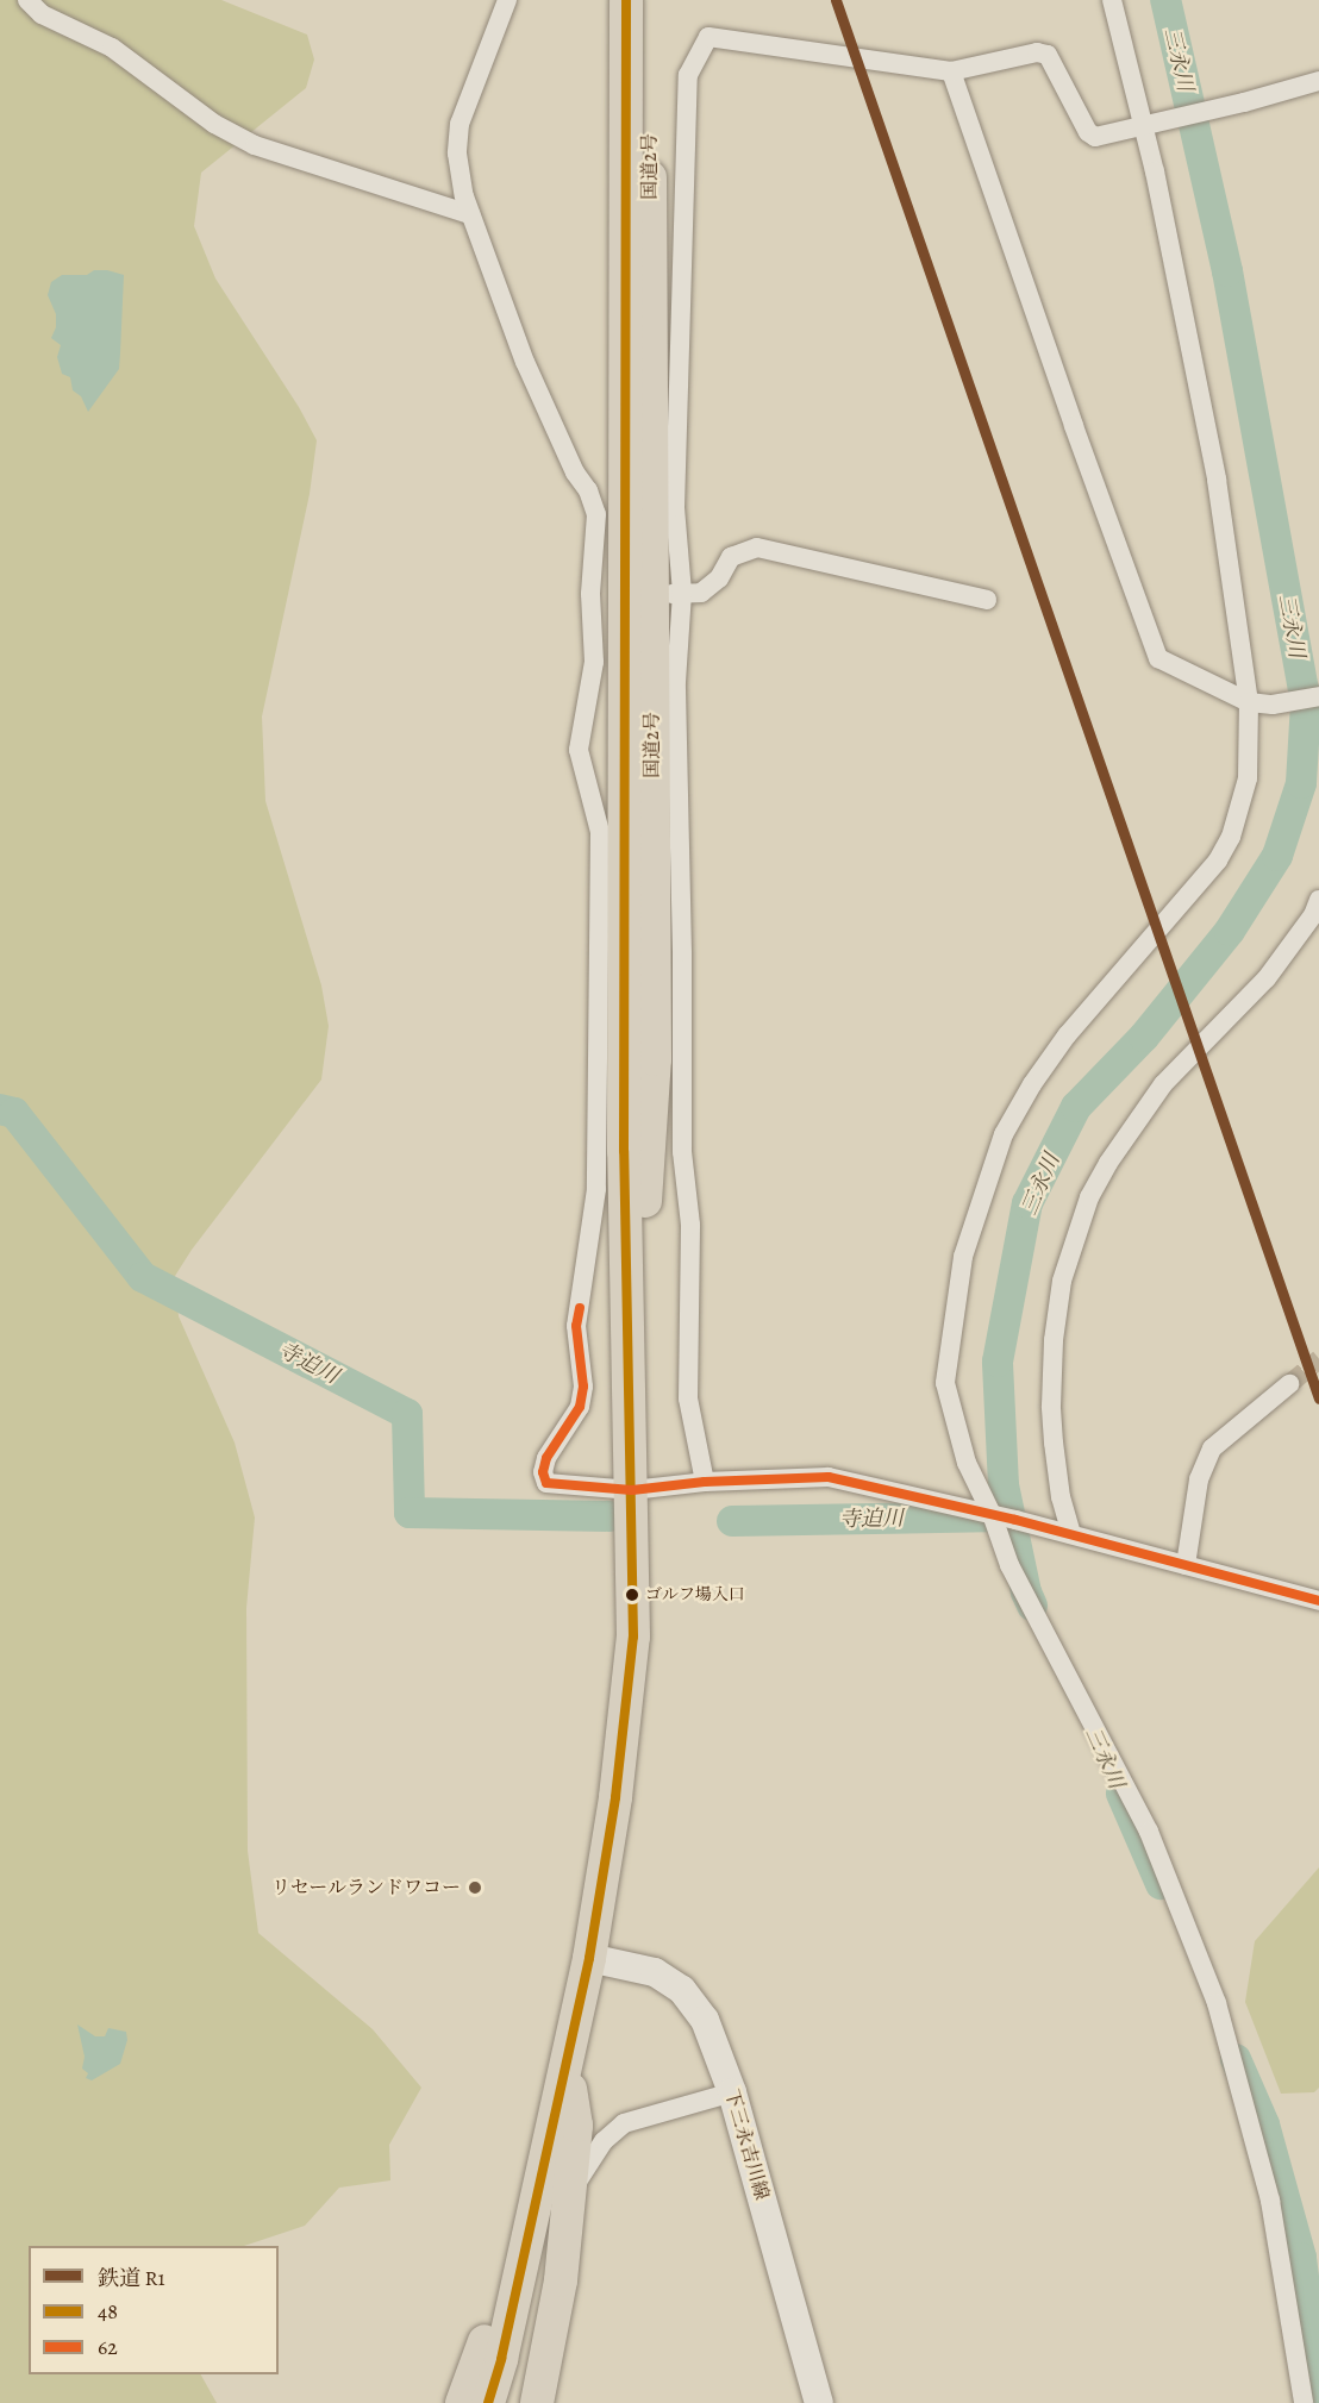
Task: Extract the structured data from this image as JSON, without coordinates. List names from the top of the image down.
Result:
{
  "streets": {
    "highway": ["国道2号"],
    "main road": ["下三永吉川線"]
  },
  "crossings": [
    ["国道2号", "下三永吉川線"]
  ],
  "water": ["三永川", "寺迫川"],
  "places": ["ゴルフ場入口", "リセールランドワコー"],
  "lines": ["rail line R1", "transit line 48", "transit line 62"],
  "legend": ["鉄道 R1", "48", "62"]
}
